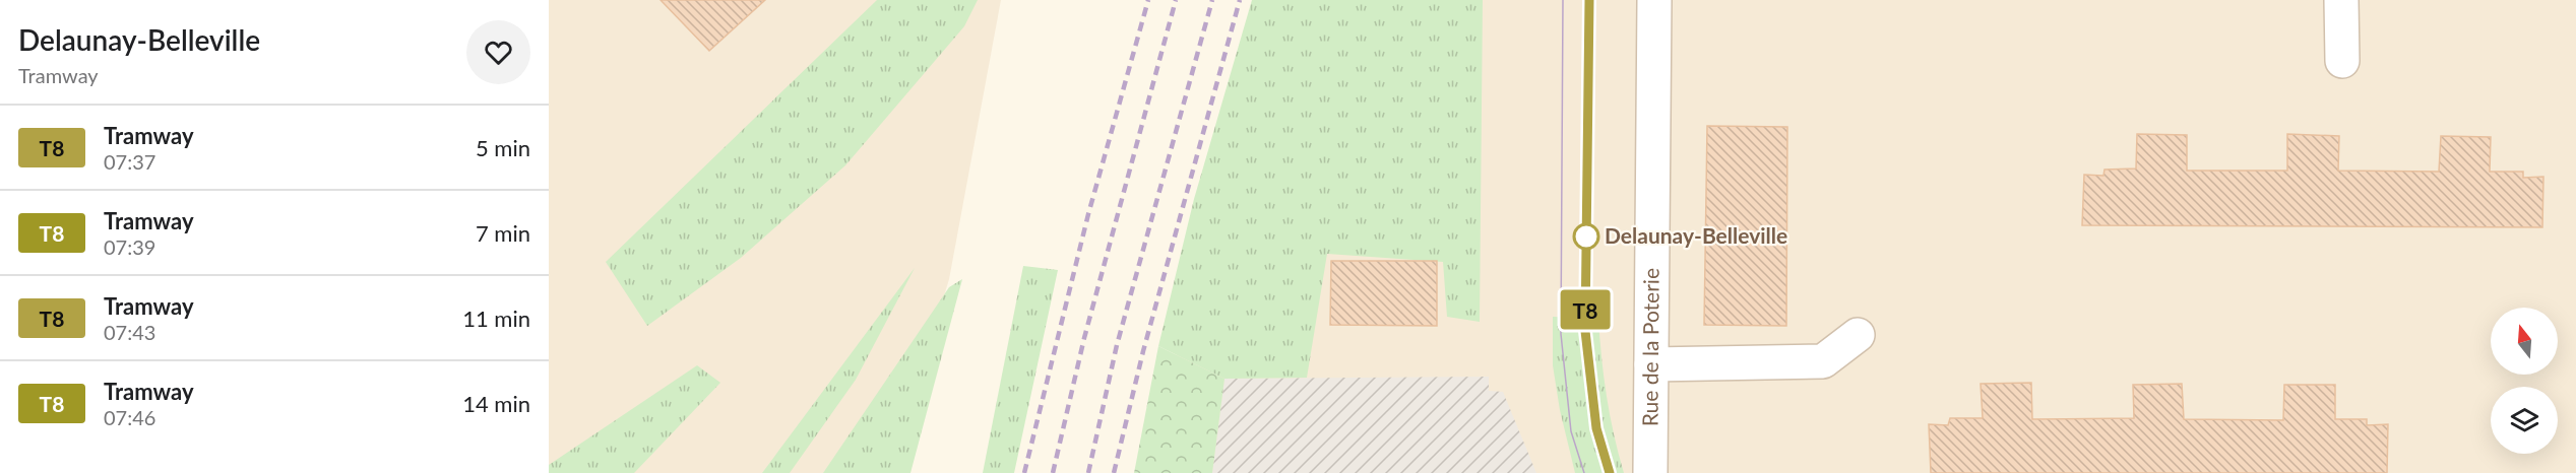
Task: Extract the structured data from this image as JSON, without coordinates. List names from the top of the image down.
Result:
{
  "streets": {
    "street": ["Rue de la Poterie"]
  },
  "places": ["Delaunay-Belleville"],
  "lines": ["tram line T8"],
  "north": "top",
  "page": {
    "heading": ["Delaunay-Belleville", "Tramway"],
    "on_map": "T8",
    "list": [
      {
        "mark": "T8",
        "name": "Tramway",
        "note": "07:37",
        "value": "5 min"
      },
      {
        "mark": "T8",
        "name": "Tramway",
        "note": "07:39",
        "value": "7 min"
      },
      {
        "mark": "T8",
        "name": "Tramway",
        "note": "07:43",
        "value": "11 min"
      },
      {
        "mark": "T8",
        "name": "Tramway",
        "note": "07:46",
        "value": "14 min"
      }
    ]
  }
}
